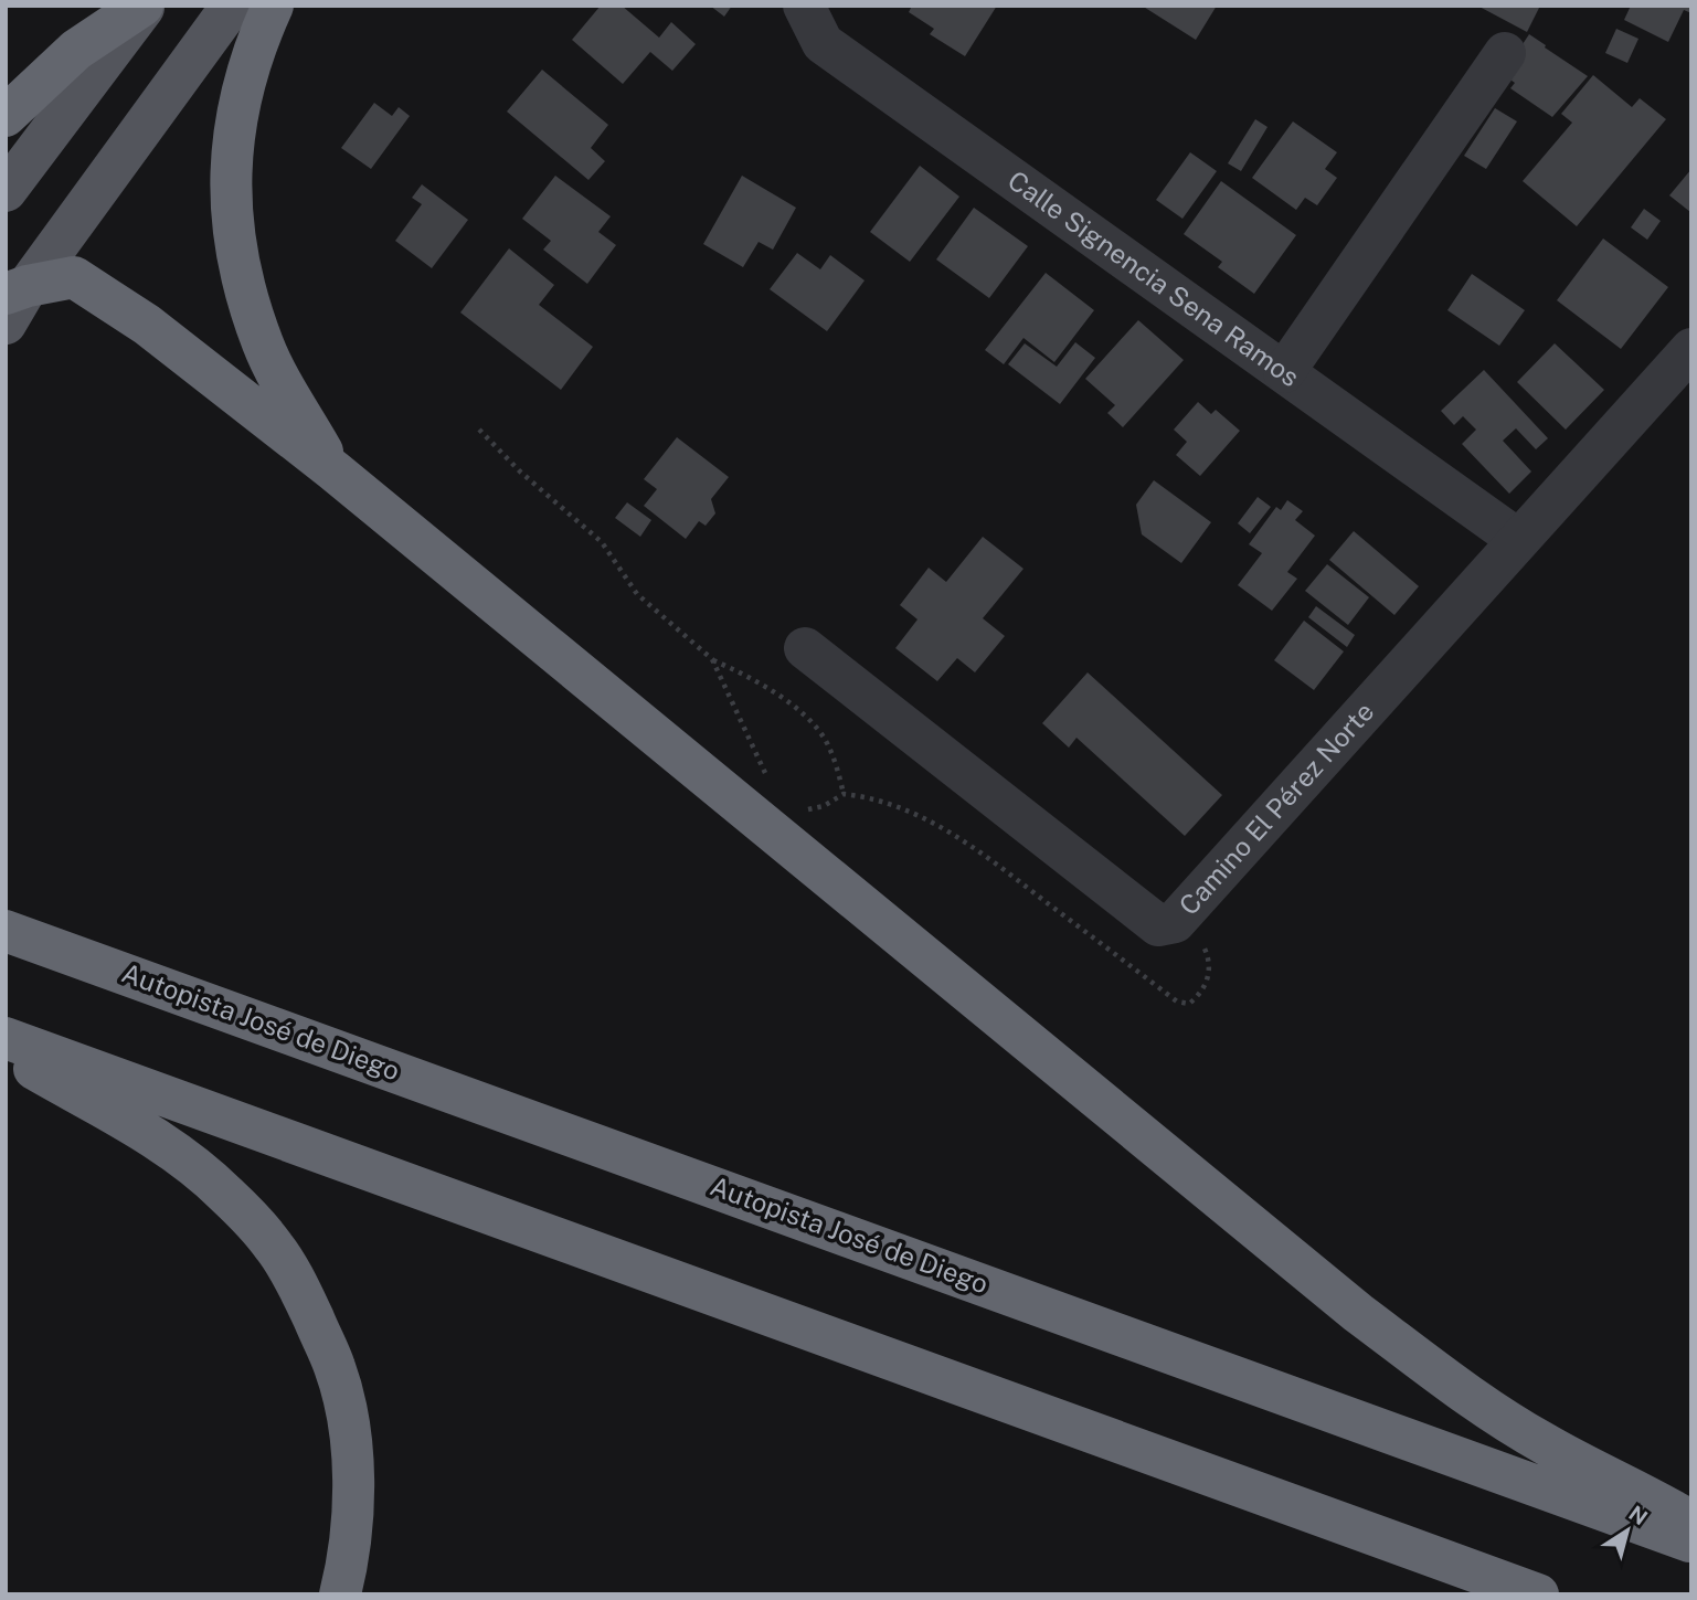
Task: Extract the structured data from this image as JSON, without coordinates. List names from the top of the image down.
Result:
{
  "streets": {
    "highway": ["Autopista José de Diego"],
    "street": ["Calle Signencia Sena Ramos", "Camino El Pérez Norte"]
  },
  "crossings": [
    ["Calle Signencia Sena Ramos", "Camino El Pérez Norte"]
  ],
  "north": "top right"
}
